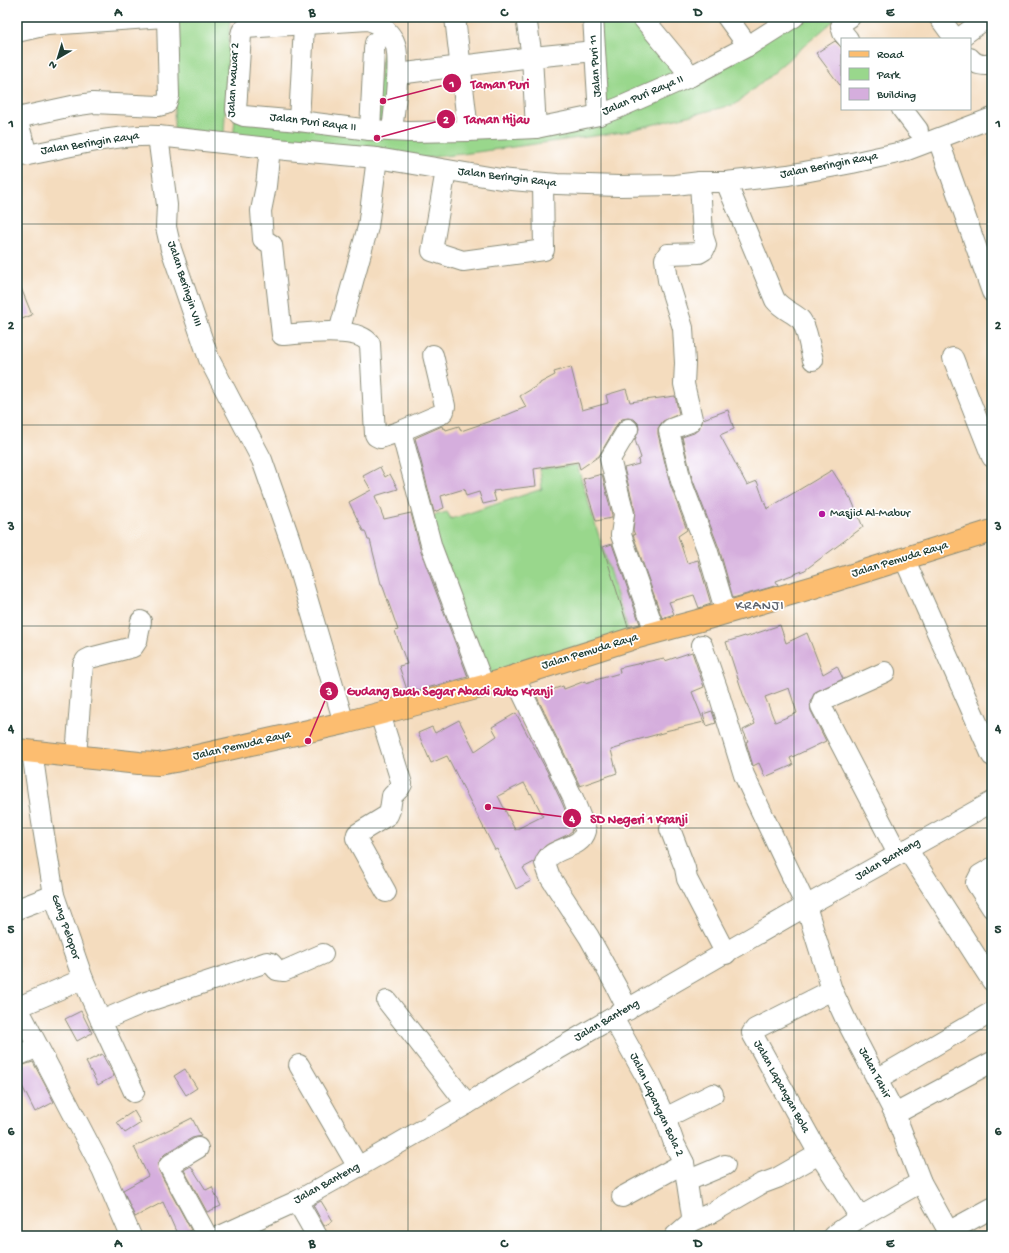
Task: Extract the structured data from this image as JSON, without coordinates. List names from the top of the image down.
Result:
{
  "streets": {
    "main road": ["Jalan Pemuda Raya"],
    "street": [
      "Jalan Puri 11",
      "Jalan Mawar 2",
      "Jalan Puri Raya II",
      "Jalan Beringin Raya",
      "Jalan Beringin VIII",
      "Jalan Banteng",
      "Gang Pelopor",
      "Jalan Tahir",
      "Jalan Lapangan Bola",
      "Jalan Lapangan Bola 2"
    ]
  },
  "crossings": [
    ["Jalan Puri 11", "Jalan Puri Raya II"],
    ["Jalan Mawar 2", "Jalan Puri Raya II"],
    ["Jalan Mawar 2", "Jalan Beringin Raya"],
    ["Jalan Beringin Raya", "Jalan Beringin VIII"],
    ["Jalan Beringin VIII", "Jalan Pemuda Raya"],
    ["Jalan Pemuda Raya", "Gang Pelopor"],
    ["Jalan Pemuda Raya", "Jalan Lapangan Bola 2"],
    ["Jalan Banteng", "Jalan Tahir"],
    ["Jalan Banteng", "Jalan Lapangan Bola 2"],
    ["Jalan Tahir", "Jalan Lapangan Bola"]
  ],
  "districts": ["KRANJI"],
  "places": [
    "Taman Puri",
    "Taman Hijau",
    "Masjid Al-Mabur",
    "Gudang Buah Segar Abadi Ruko Kranji",
    "SD Negeri 1 Kranji"
  ],
  "legend": ["Road", "Park", "Building"],
  "north": "bottom left",
  "grid": {
    "columns": [
      "A",
      "B",
      "C",
      "D",
      "E"
    ],
    "rows": [
      "1",
      "2",
      "3",
      "4",
      "5",
      "6"
    ]
  }
}
